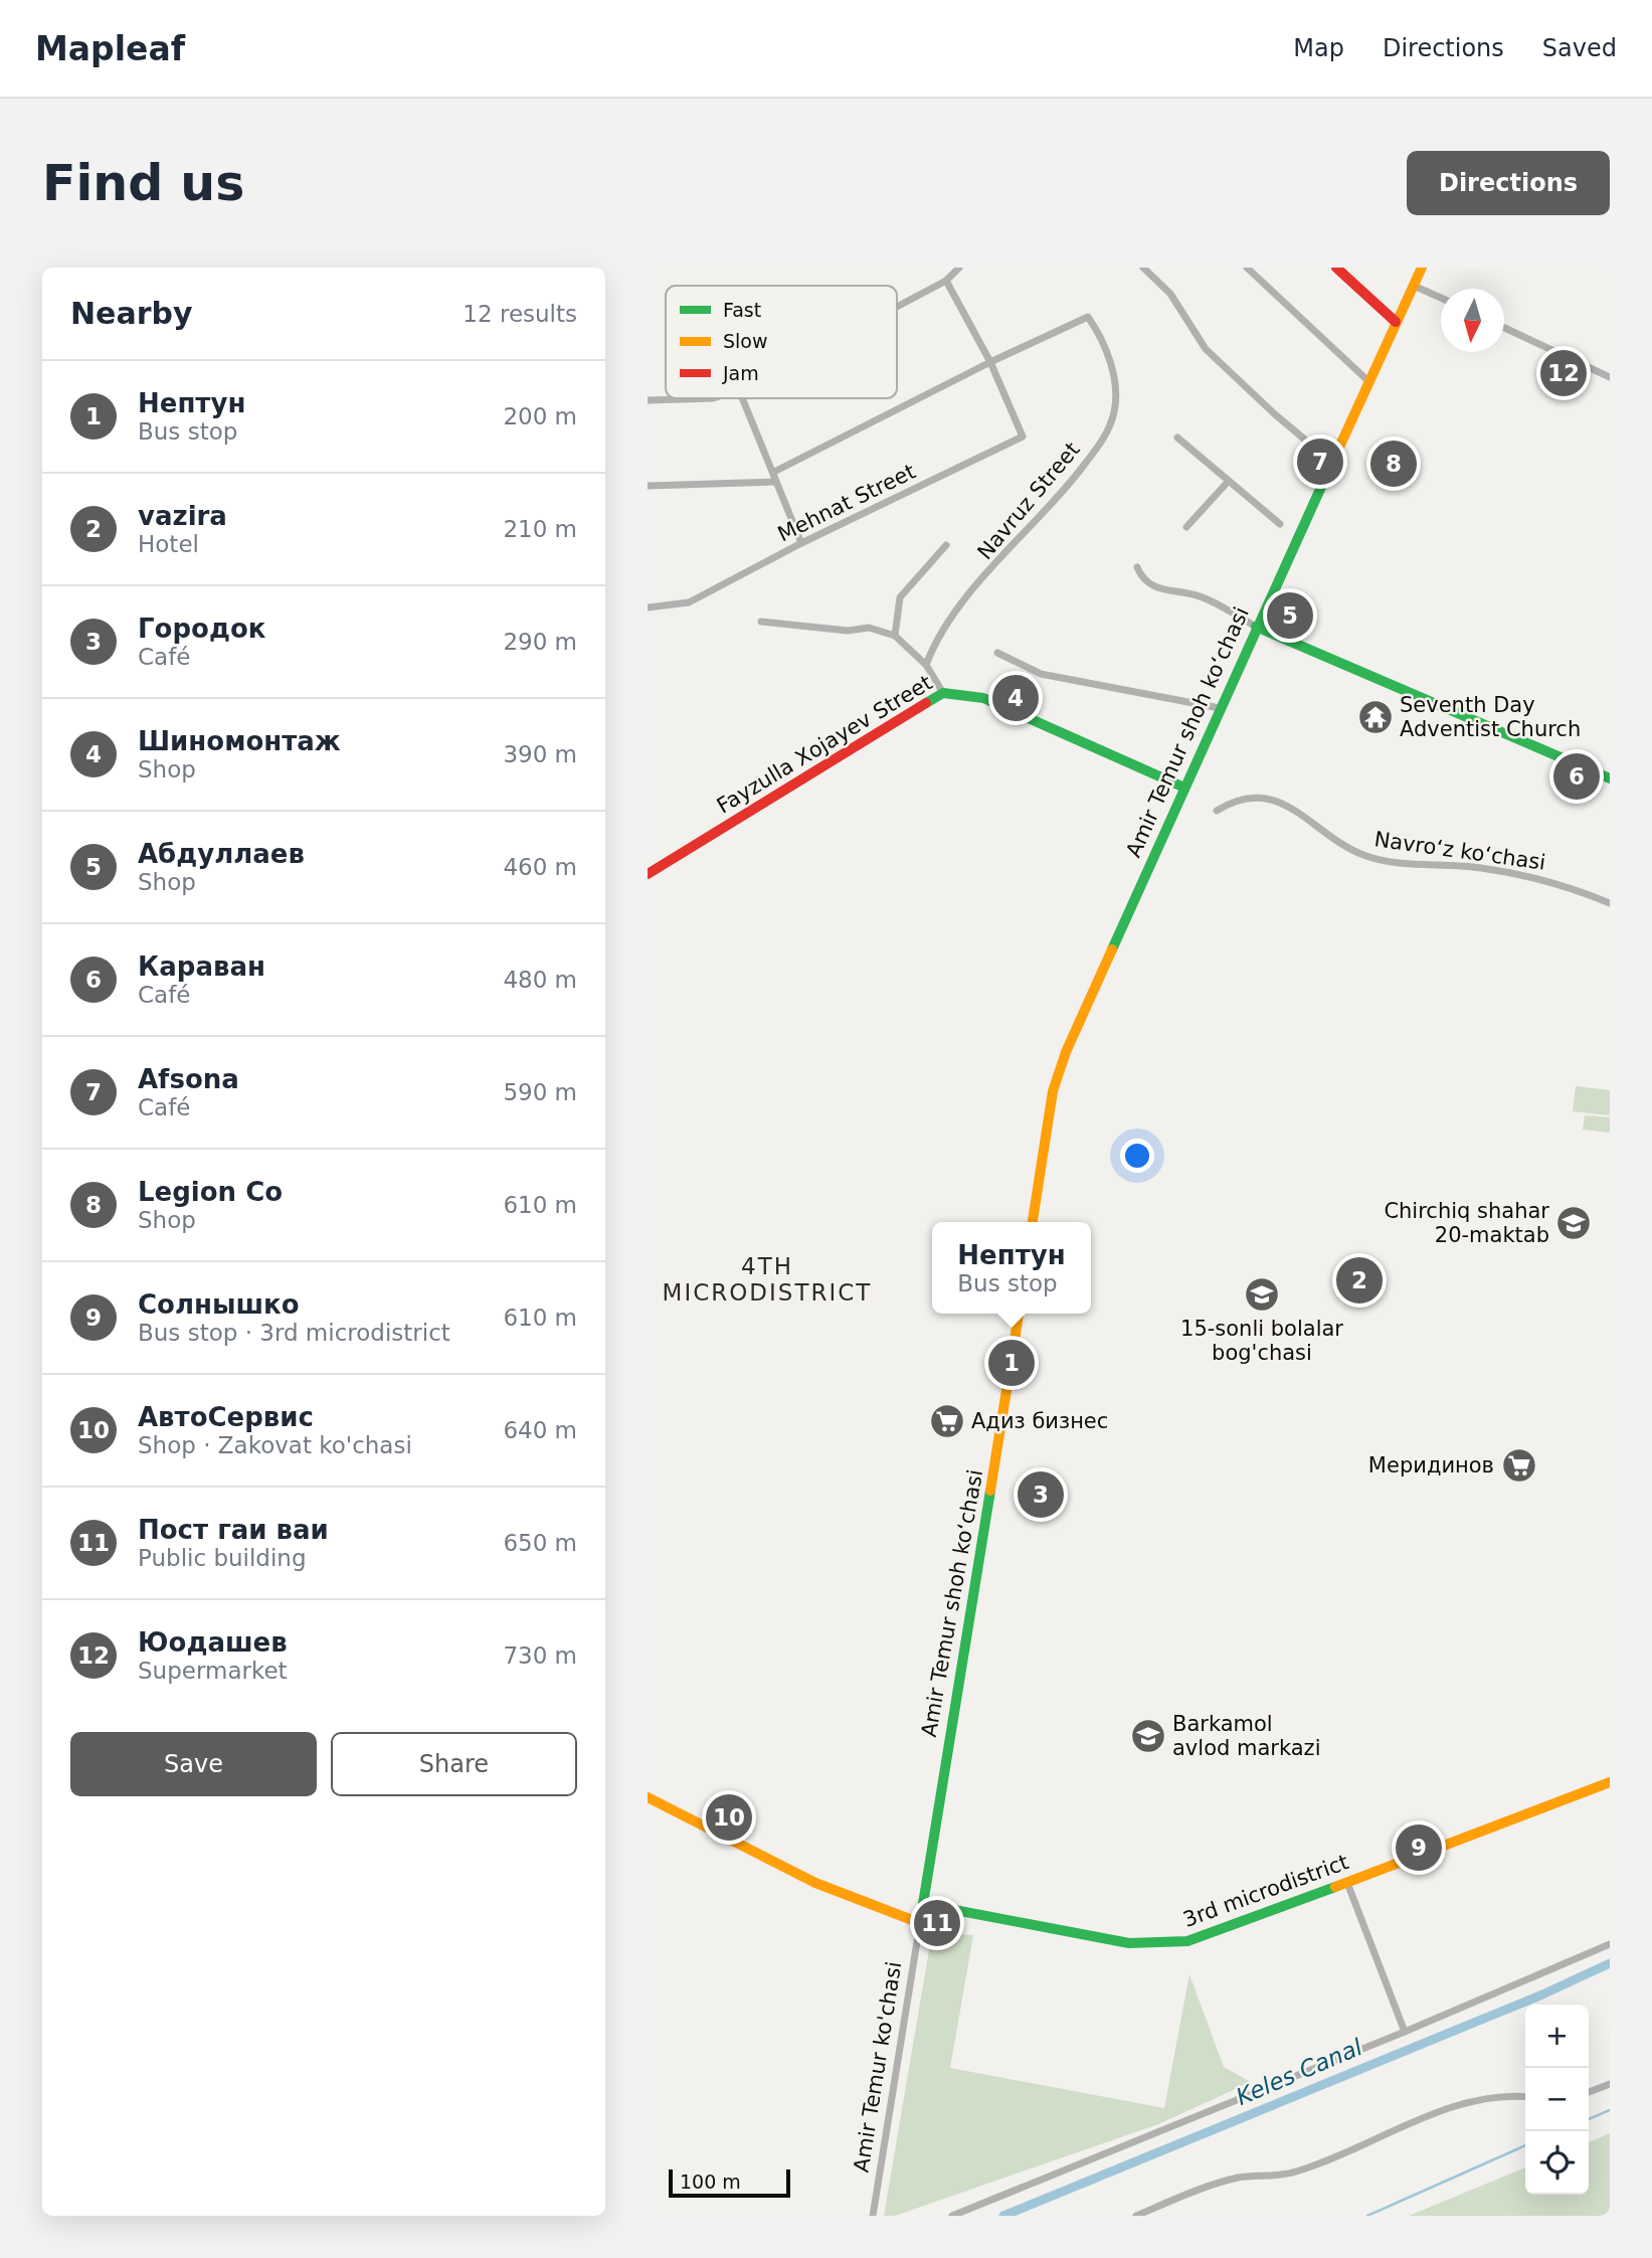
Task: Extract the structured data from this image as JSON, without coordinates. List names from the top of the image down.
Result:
{
  "streets": {
    "main road": ["Amir Temur shoh ko‘chasi", "Fayzulla Xojayev Street", "3rd microdistrict"],
    "street": [
      "Navruz Street",
      "Mehnat Street",
      "Navro‘z ko‘chasi",
      "Amir Temur ko'chasi"
    ]
  },
  "crossings": [
    ["Navruz Street", "Mehnat Street"],
    ["Amir Temur shoh ko‘chasi", "Fayzulla Xojayev Street"],
    ["Amir Temur shoh ko‘chasi", "3rd microdistrict"],
    ["Amir Temur shoh ko‘chasi", "Amir Temur ko'chasi"]
  ],
  "districts": ["4TH MICRODISTRICT"],
  "water": ["Keles Canal"],
  "places": {
    "temple": ["Seventh Day Adventist Church"],
    "school or university": ["Chirchiq shahar 20-maktab", "15-sonli bolalar bog'chasi", "Barkamol avlod markazi"],
    "supermarket": ["Адиз бизнес", "Меридинов"]
  },
  "legend": ["Fast", "Slow", "Jam"],
  "scale_bar": "100 m",
  "north": "bottom",
  "page": {
    "header": "Mapleaf",
    "nav": ["Map", "Directions", "Saved"],
    "buttons": [
      "Directions",
      ["Save", "Share"]
    ],
    "title": "Find us",
    "heading": ["Nearby", "12 results"],
    "pins": [
      "12",
      "7",
      "8",
      "5",
      "4",
      "6",
      "2",
      "1",
      "3",
      "10",
      "9",
      "11"
    ],
    "list": [
      {
        "mark": "1",
        "name": "Нептун",
        "note": "Bus stop",
        "value": "200 m"
      },
      {
        "mark": "2",
        "name": "vazira",
        "note": "Hotel",
        "value": "210 m"
      },
      {
        "mark": "3",
        "name": "Городок",
        "note": "Café",
        "value": "290 m"
      },
      {
        "mark": "4",
        "name": "Шиномонтаж",
        "note": "Shop",
        "value": "390 m"
      },
      {
        "mark": "5",
        "name": "Абдуллаев",
        "note": "Shop",
        "value": "460 m"
      },
      {
        "mark": "6",
        "name": "Караван",
        "note": "Café",
        "value": "480 m"
      },
      {
        "mark": "7",
        "name": "Afsona",
        "note": "Café",
        "value": "590 m"
      },
      {
        "mark": "8",
        "name": "Legion Co",
        "note": "Shop",
        "value": "610 m"
      },
      {
        "mark": "9",
        "name": "Солнышко",
        "note": "Bus stop · 3rd microdistrict",
        "value": "610 m"
      },
      {
        "mark": "10",
        "name": "АвтоСервис",
        "note": "Shop · Zakovat ko'chasi",
        "value": "640 m"
      },
      {
        "mark": "11",
        "name": "Пост гаи ваи",
        "note": "Public building",
        "value": "650 m"
      },
      {
        "mark": "12",
        "name": "Юодашев",
        "note": "Supermarket",
        "value": "730 m"
      }
    ],
    "popup": ["Нептун", "Bus stop"],
    "map_buttons": ["+", "−"],
    "scale": "100 m"
  }
}
